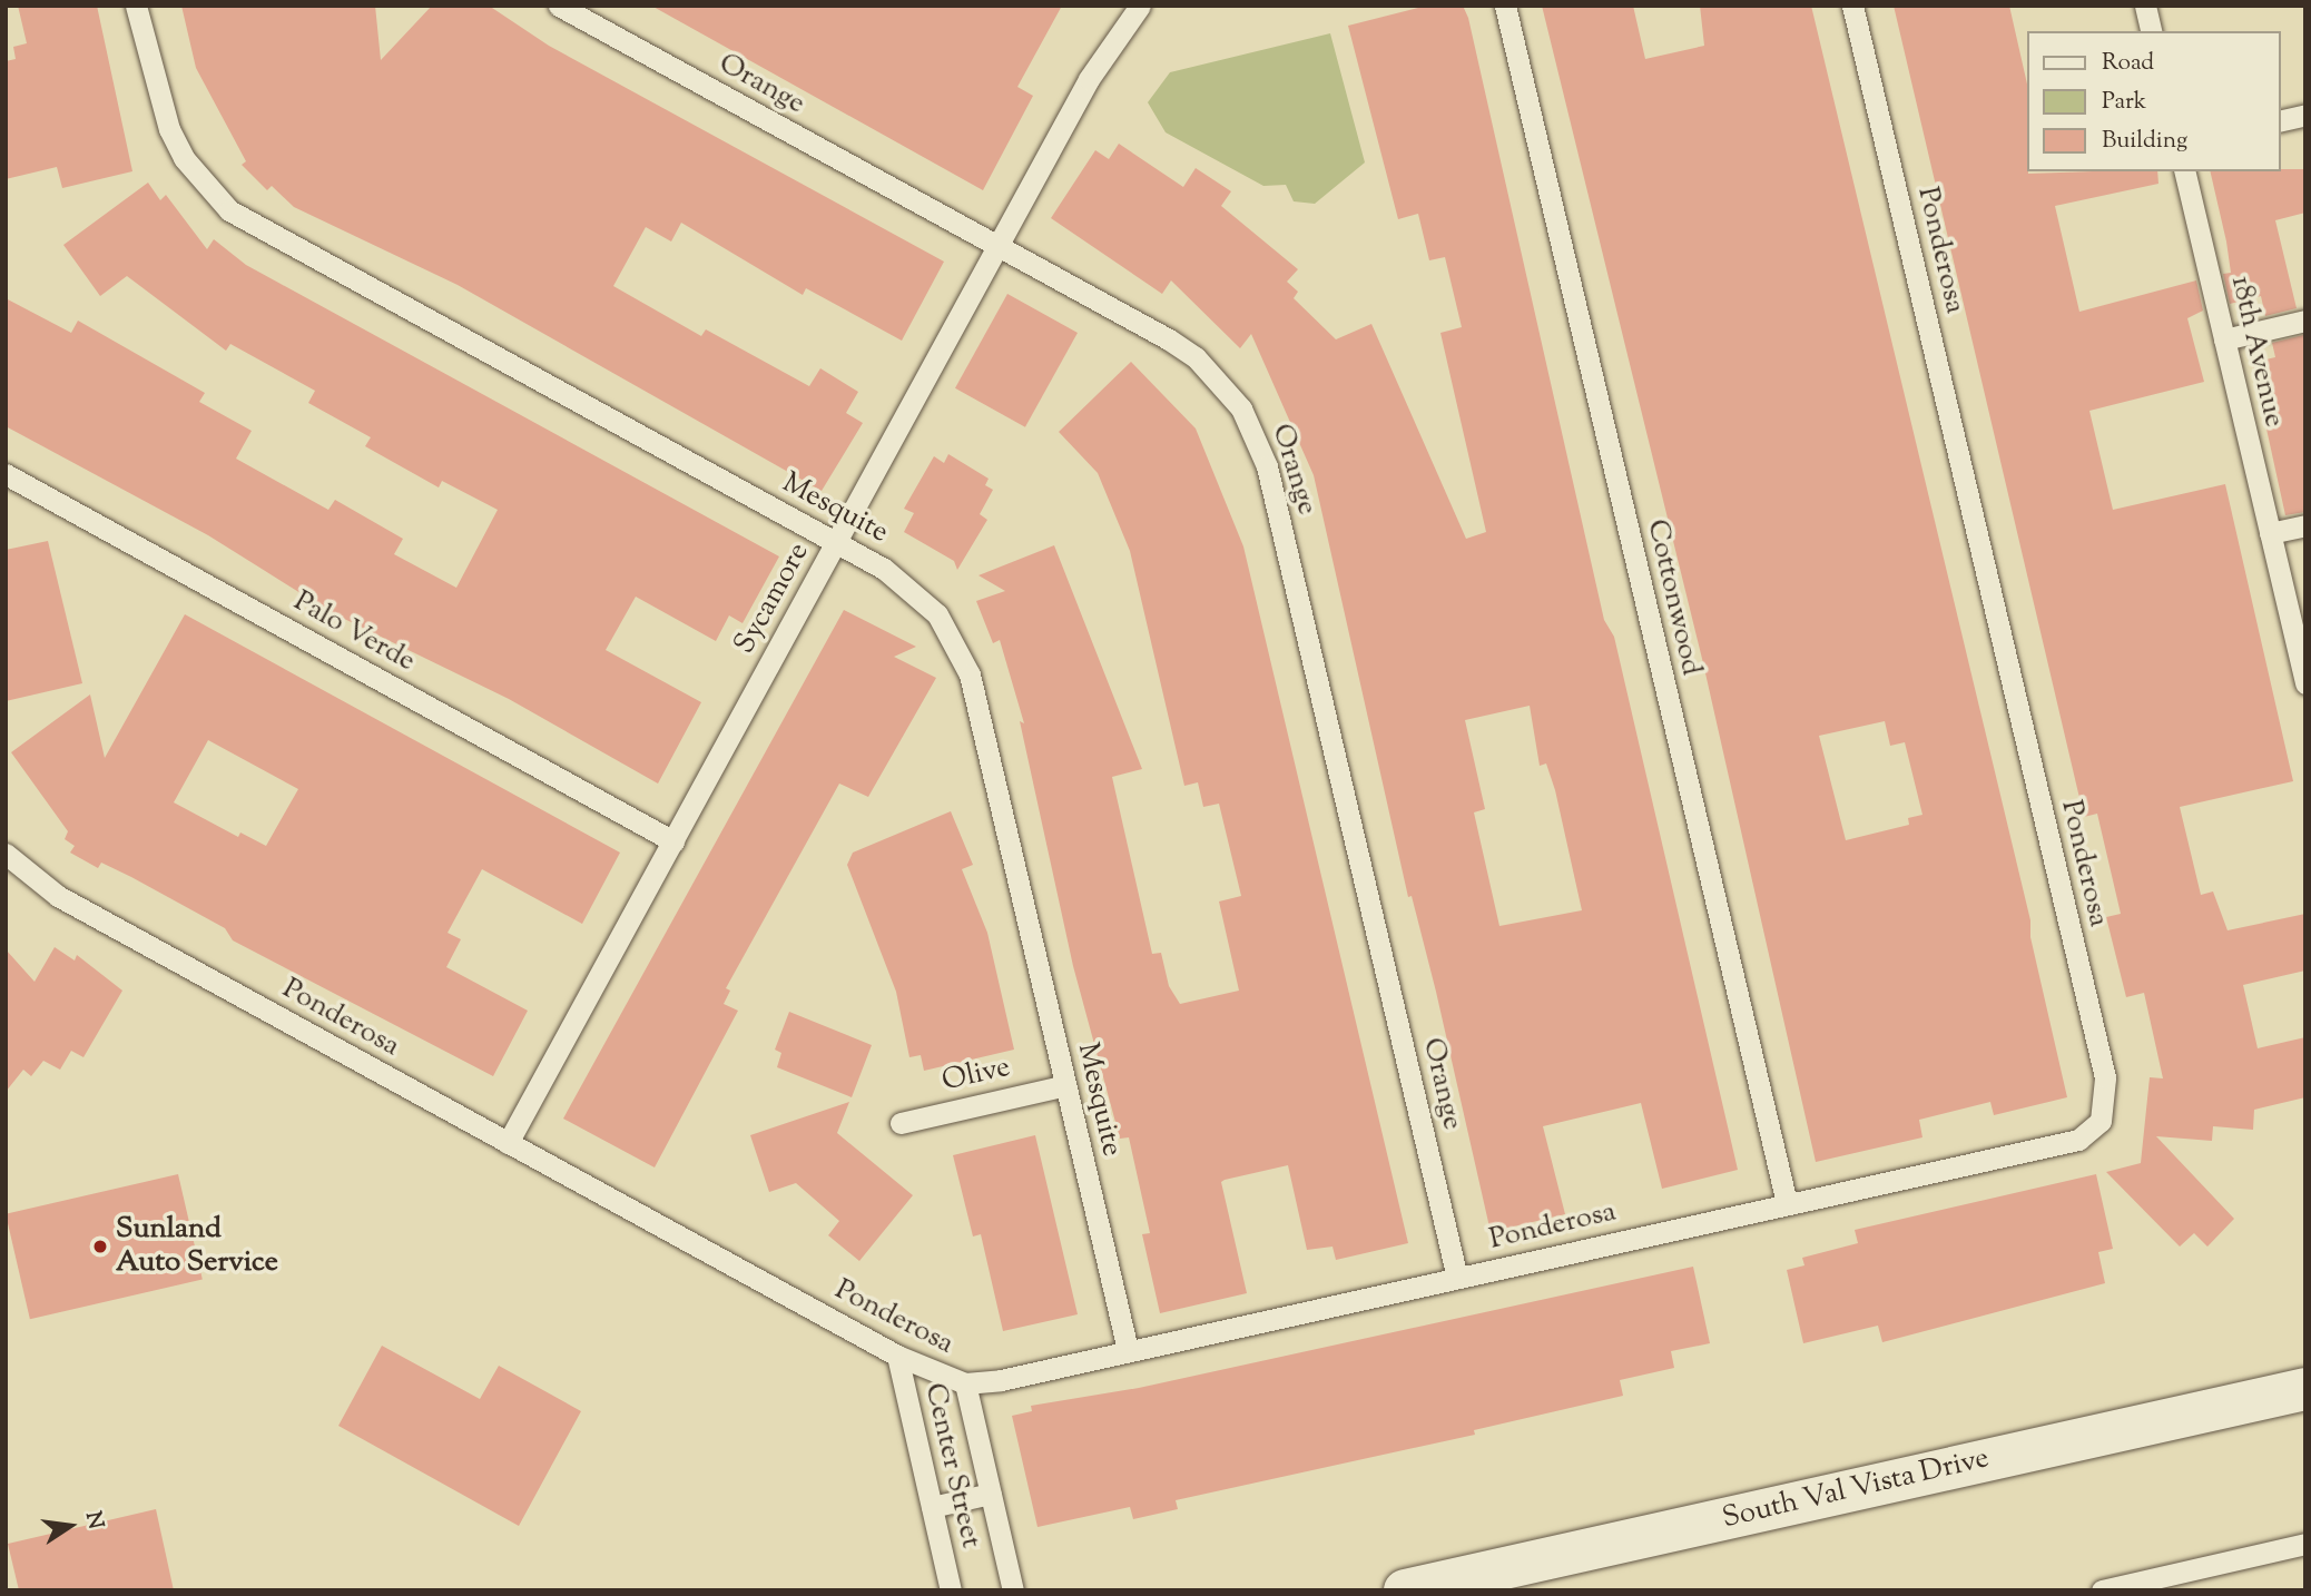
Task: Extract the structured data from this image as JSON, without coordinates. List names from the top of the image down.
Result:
{
  "streets": {
    "main road": ["South Val Vista Drive"],
    "lane": [
      "Orange",
      "Ponderosa",
      "18th Avenue",
      "Mesquite",
      "Cottonwood",
      "Sycamore",
      "Palo Verde",
      "Olive",
      "Center Street"
    ]
  },
  "crossings": [
    ["Orange", "Ponderosa"],
    ["Orange", "Sycamore"],
    ["Ponderosa", "Mesquite"],
    ["Ponderosa", "Cottonwood"],
    ["Ponderosa", "Sycamore"],
    ["Ponderosa", "Center Street"],
    ["Mesquite", "Sycamore"],
    ["Mesquite", "Olive"],
    ["Sycamore", "Palo Verde"]
  ],
  "places": ["Sunland Auto Service"],
  "legend": ["Road", "Park", "Building"],
  "north": "right"
}
